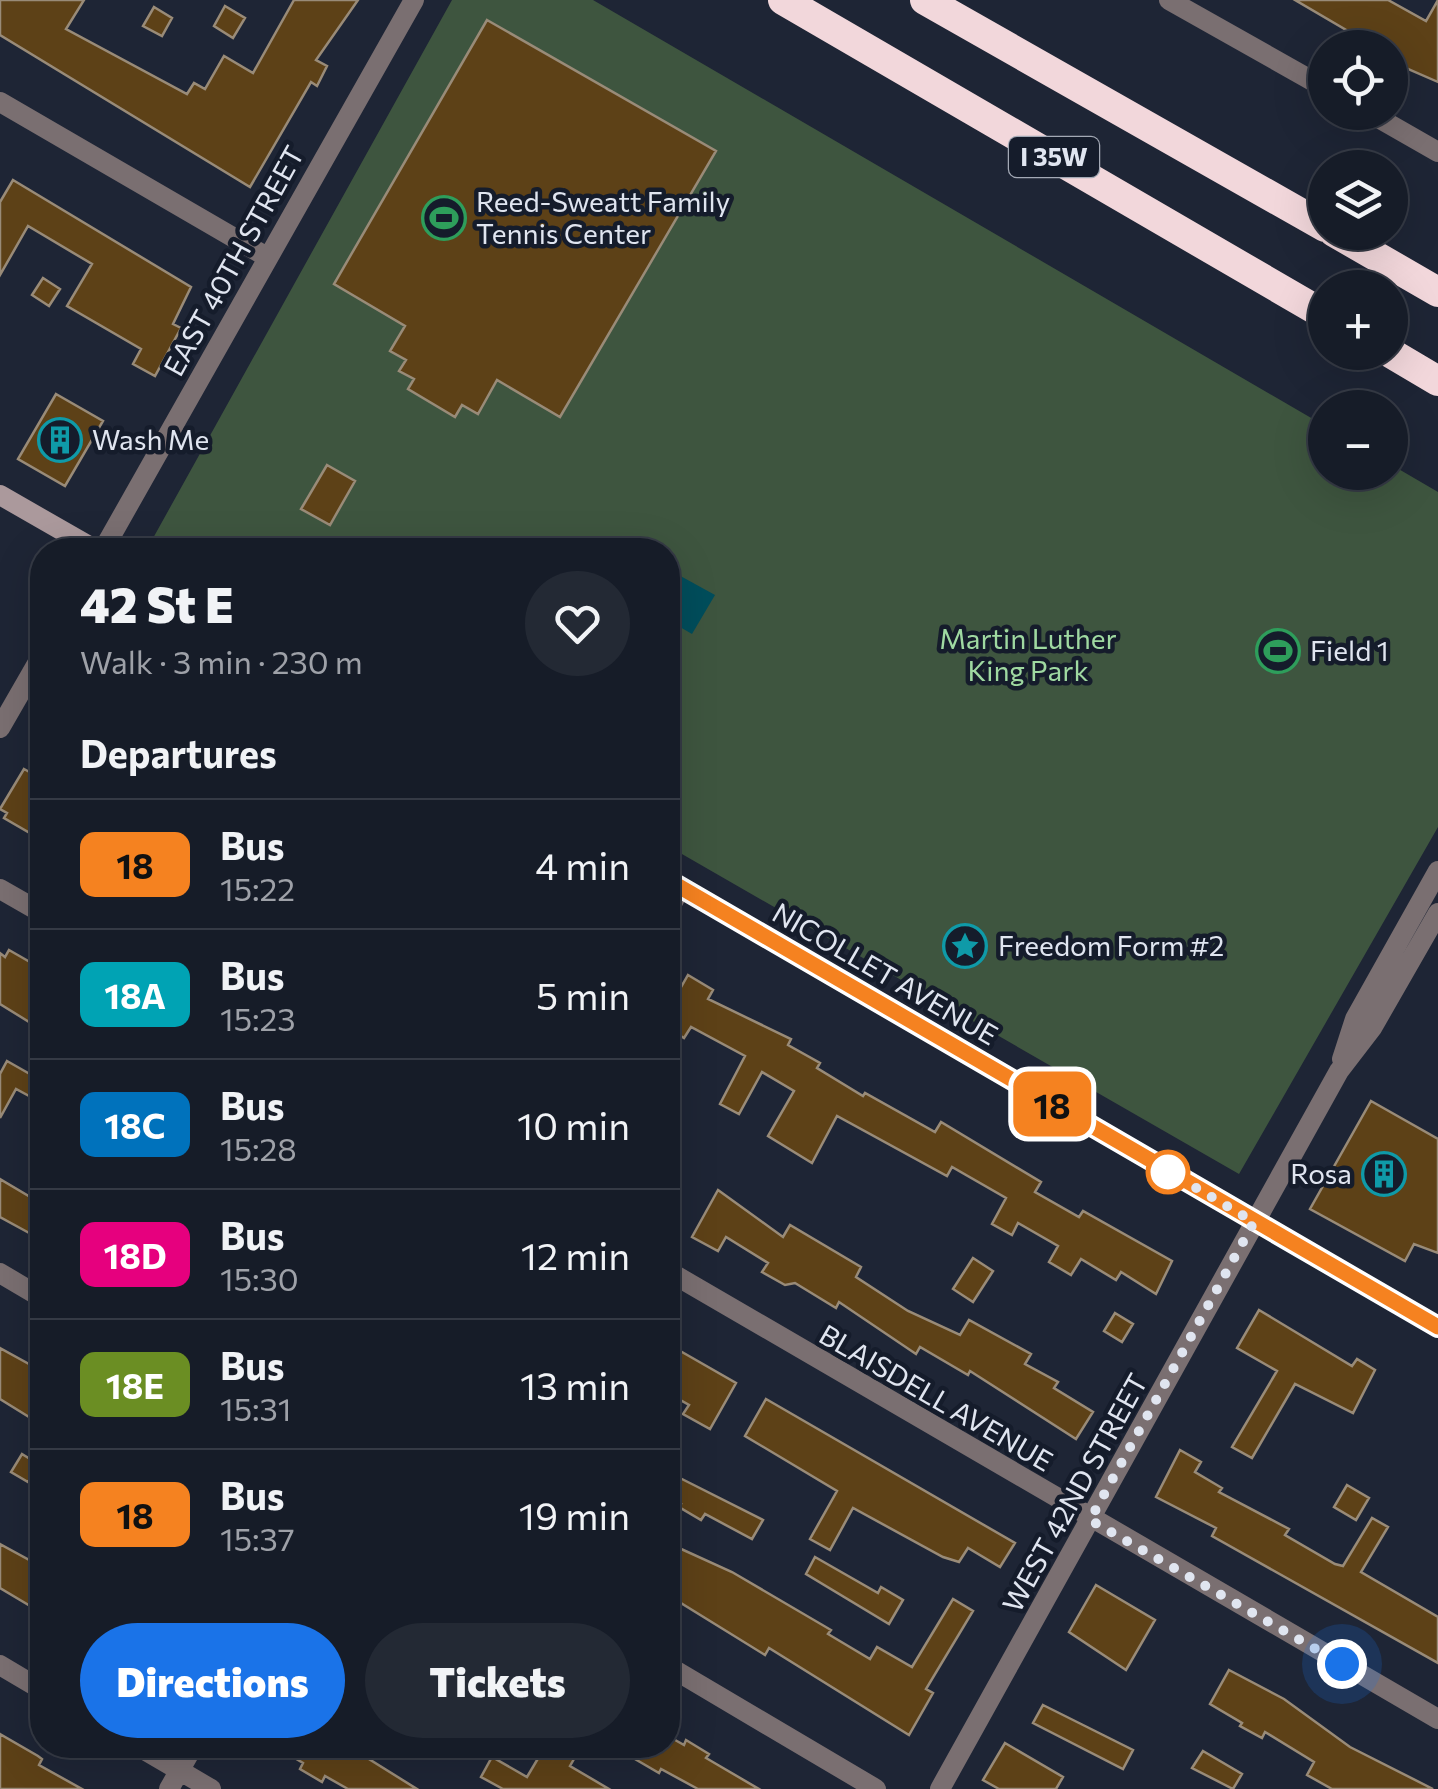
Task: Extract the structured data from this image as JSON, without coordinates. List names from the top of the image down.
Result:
{
  "streets": {
    "highway": ["I 35W"],
    "main road": ["NICOLLET AVENUE"],
    "street": ["EAST 40TH STREET", "BLAISDELL AVENUE", "WEST 42ND STREET"]
  },
  "crossings": [
    ["NICOLLET AVENUE", "WEST 42ND STREET"],
    ["BLAISDELL AVENUE", "WEST 42ND STREET"]
  ],
  "parks": ["Martin Luther King Park"],
  "places": {
    "sports": ["Reed-Sweatt Family Tennis Center", "Field 1"],
    "building": ["Wash Me", "Rosa"],
    "place": ["Freedom Form #2"]
  },
  "lines": ["bus line 18"],
  "page": {
    "on_map": "18",
    "map_buttons": ["+", "−"],
    "heading": [
      ["42 St E", "Walk · 3 min · 230 m"],
      "Departures"
    ],
    "list": [
      {
        "mark": "18",
        "name": "Bus",
        "note": "15:22",
        "value": "4 min"
      },
      {
        "mark": "18A",
        "name": "Bus",
        "note": "15:23",
        "value": "5 min"
      },
      {
        "mark": "18C",
        "name": "Bus",
        "note": "15:28",
        "value": "10 min"
      },
      {
        "mark": "18D",
        "name": "Bus",
        "note": "15:30",
        "value": "12 min"
      },
      {
        "mark": "18E",
        "name": "Bus",
        "note": "15:31",
        "value": "13 min"
      },
      {
        "mark": "18",
        "name": "Bus",
        "note": "15:37",
        "value": "19 min"
      }
    ],
    "buttons": ["Directions", "Tickets"]
  }
}
